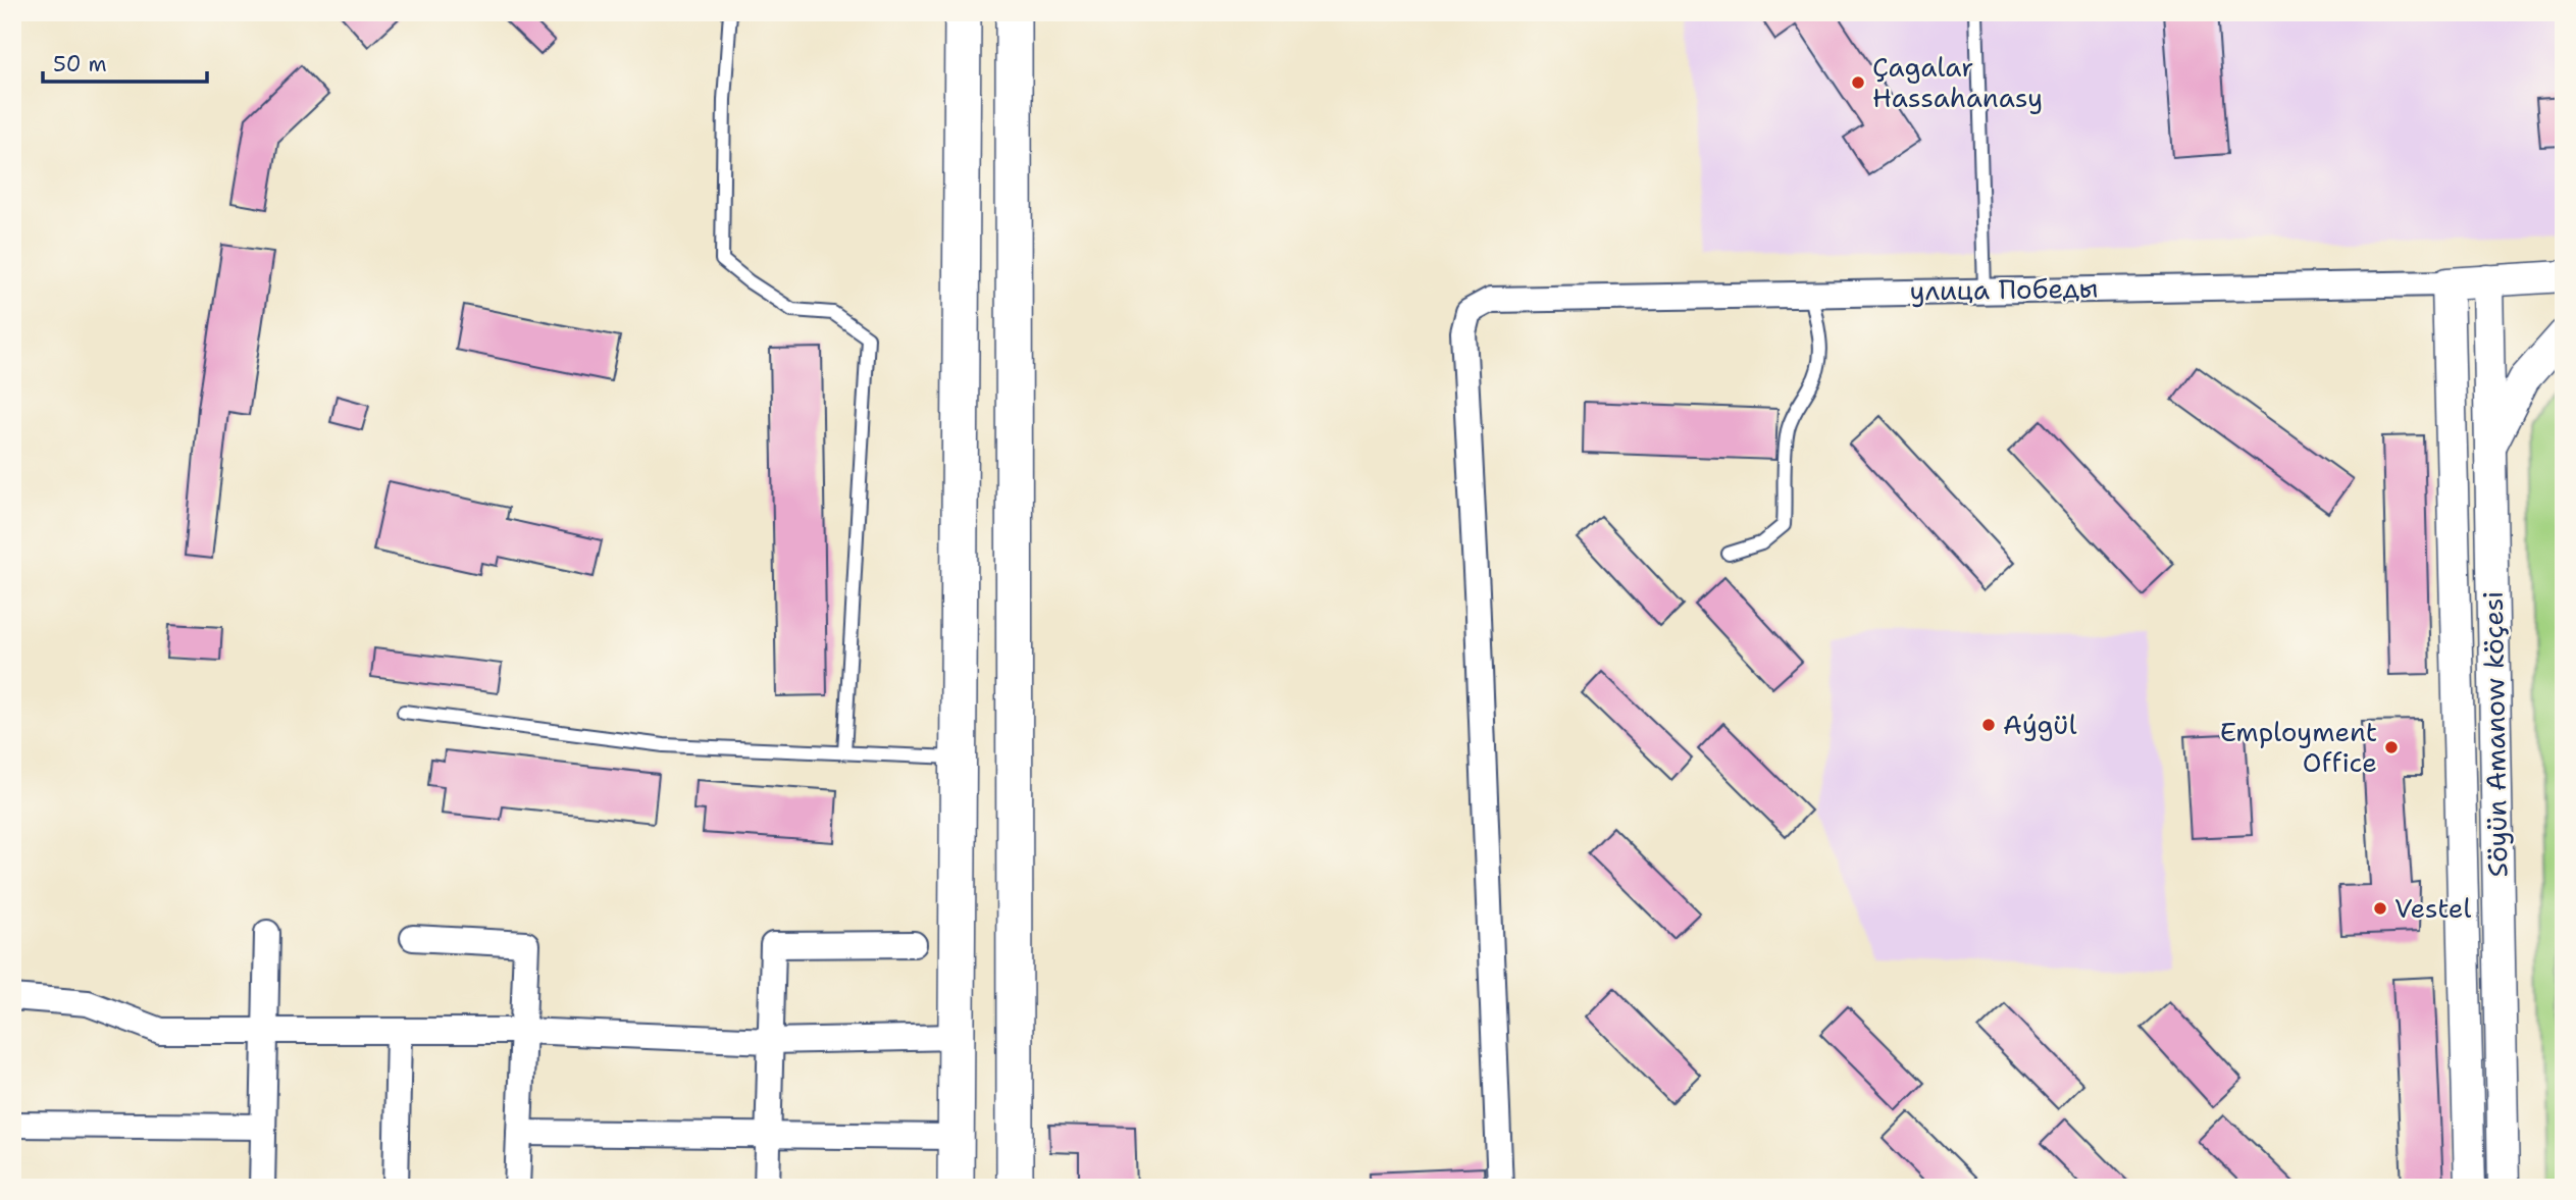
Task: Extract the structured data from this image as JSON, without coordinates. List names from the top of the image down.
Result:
{
  "streets": {
    "street": ["улица Победы", "Söyün Amanow köçesi"]
  },
  "crossings": [
    ["улица Победы", "Söyün Amanow köçesi"]
  ],
  "places": [
    "Çagalar Hassahanasy",
    "Aýgül",
    "Employment Office",
    "Vestel"
  ],
  "scale_bar": "50 m"
}
